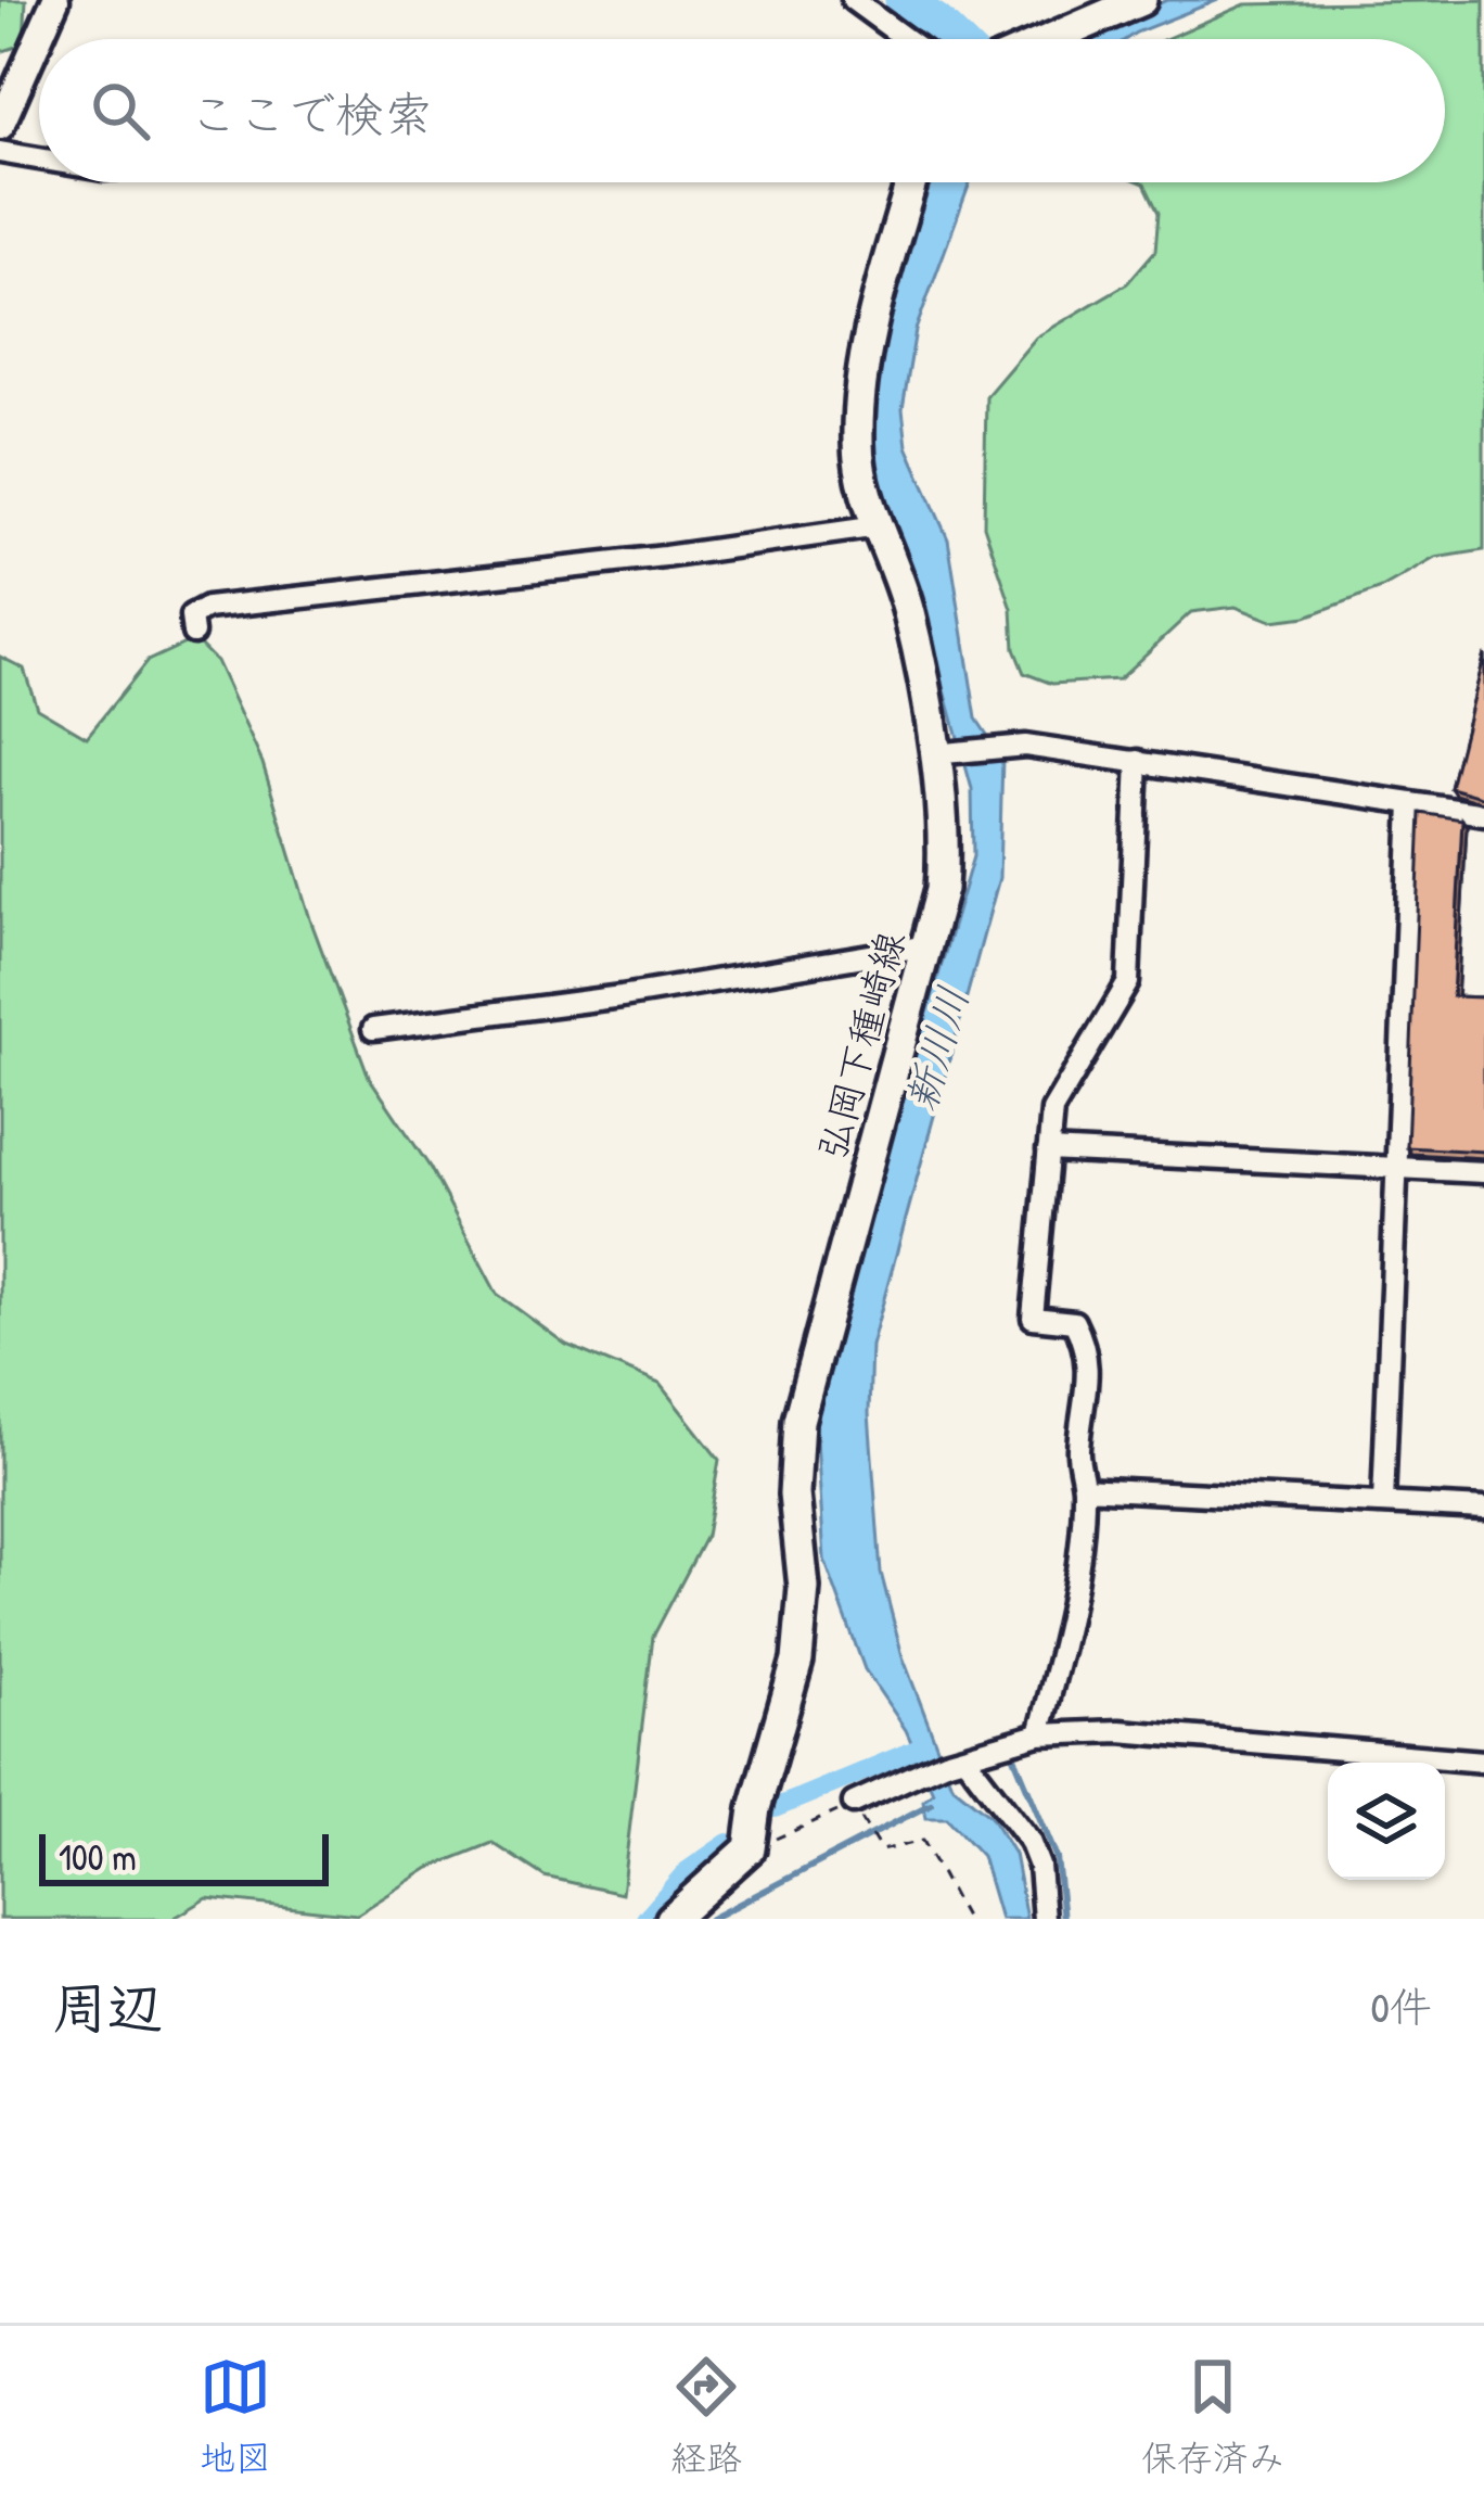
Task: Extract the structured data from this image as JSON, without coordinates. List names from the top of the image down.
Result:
{
  "streets": {
    "main road": ["弘岡下種崎線"]
  },
  "water": ["新川川"],
  "scale_bar": "100 m",
  "page": {
    "search": "ここで検索",
    "scale": "100 m",
    "heading": ["周辺", "0件"],
    "nav": ["地図", "経路", "保存済み"]
  }
}
